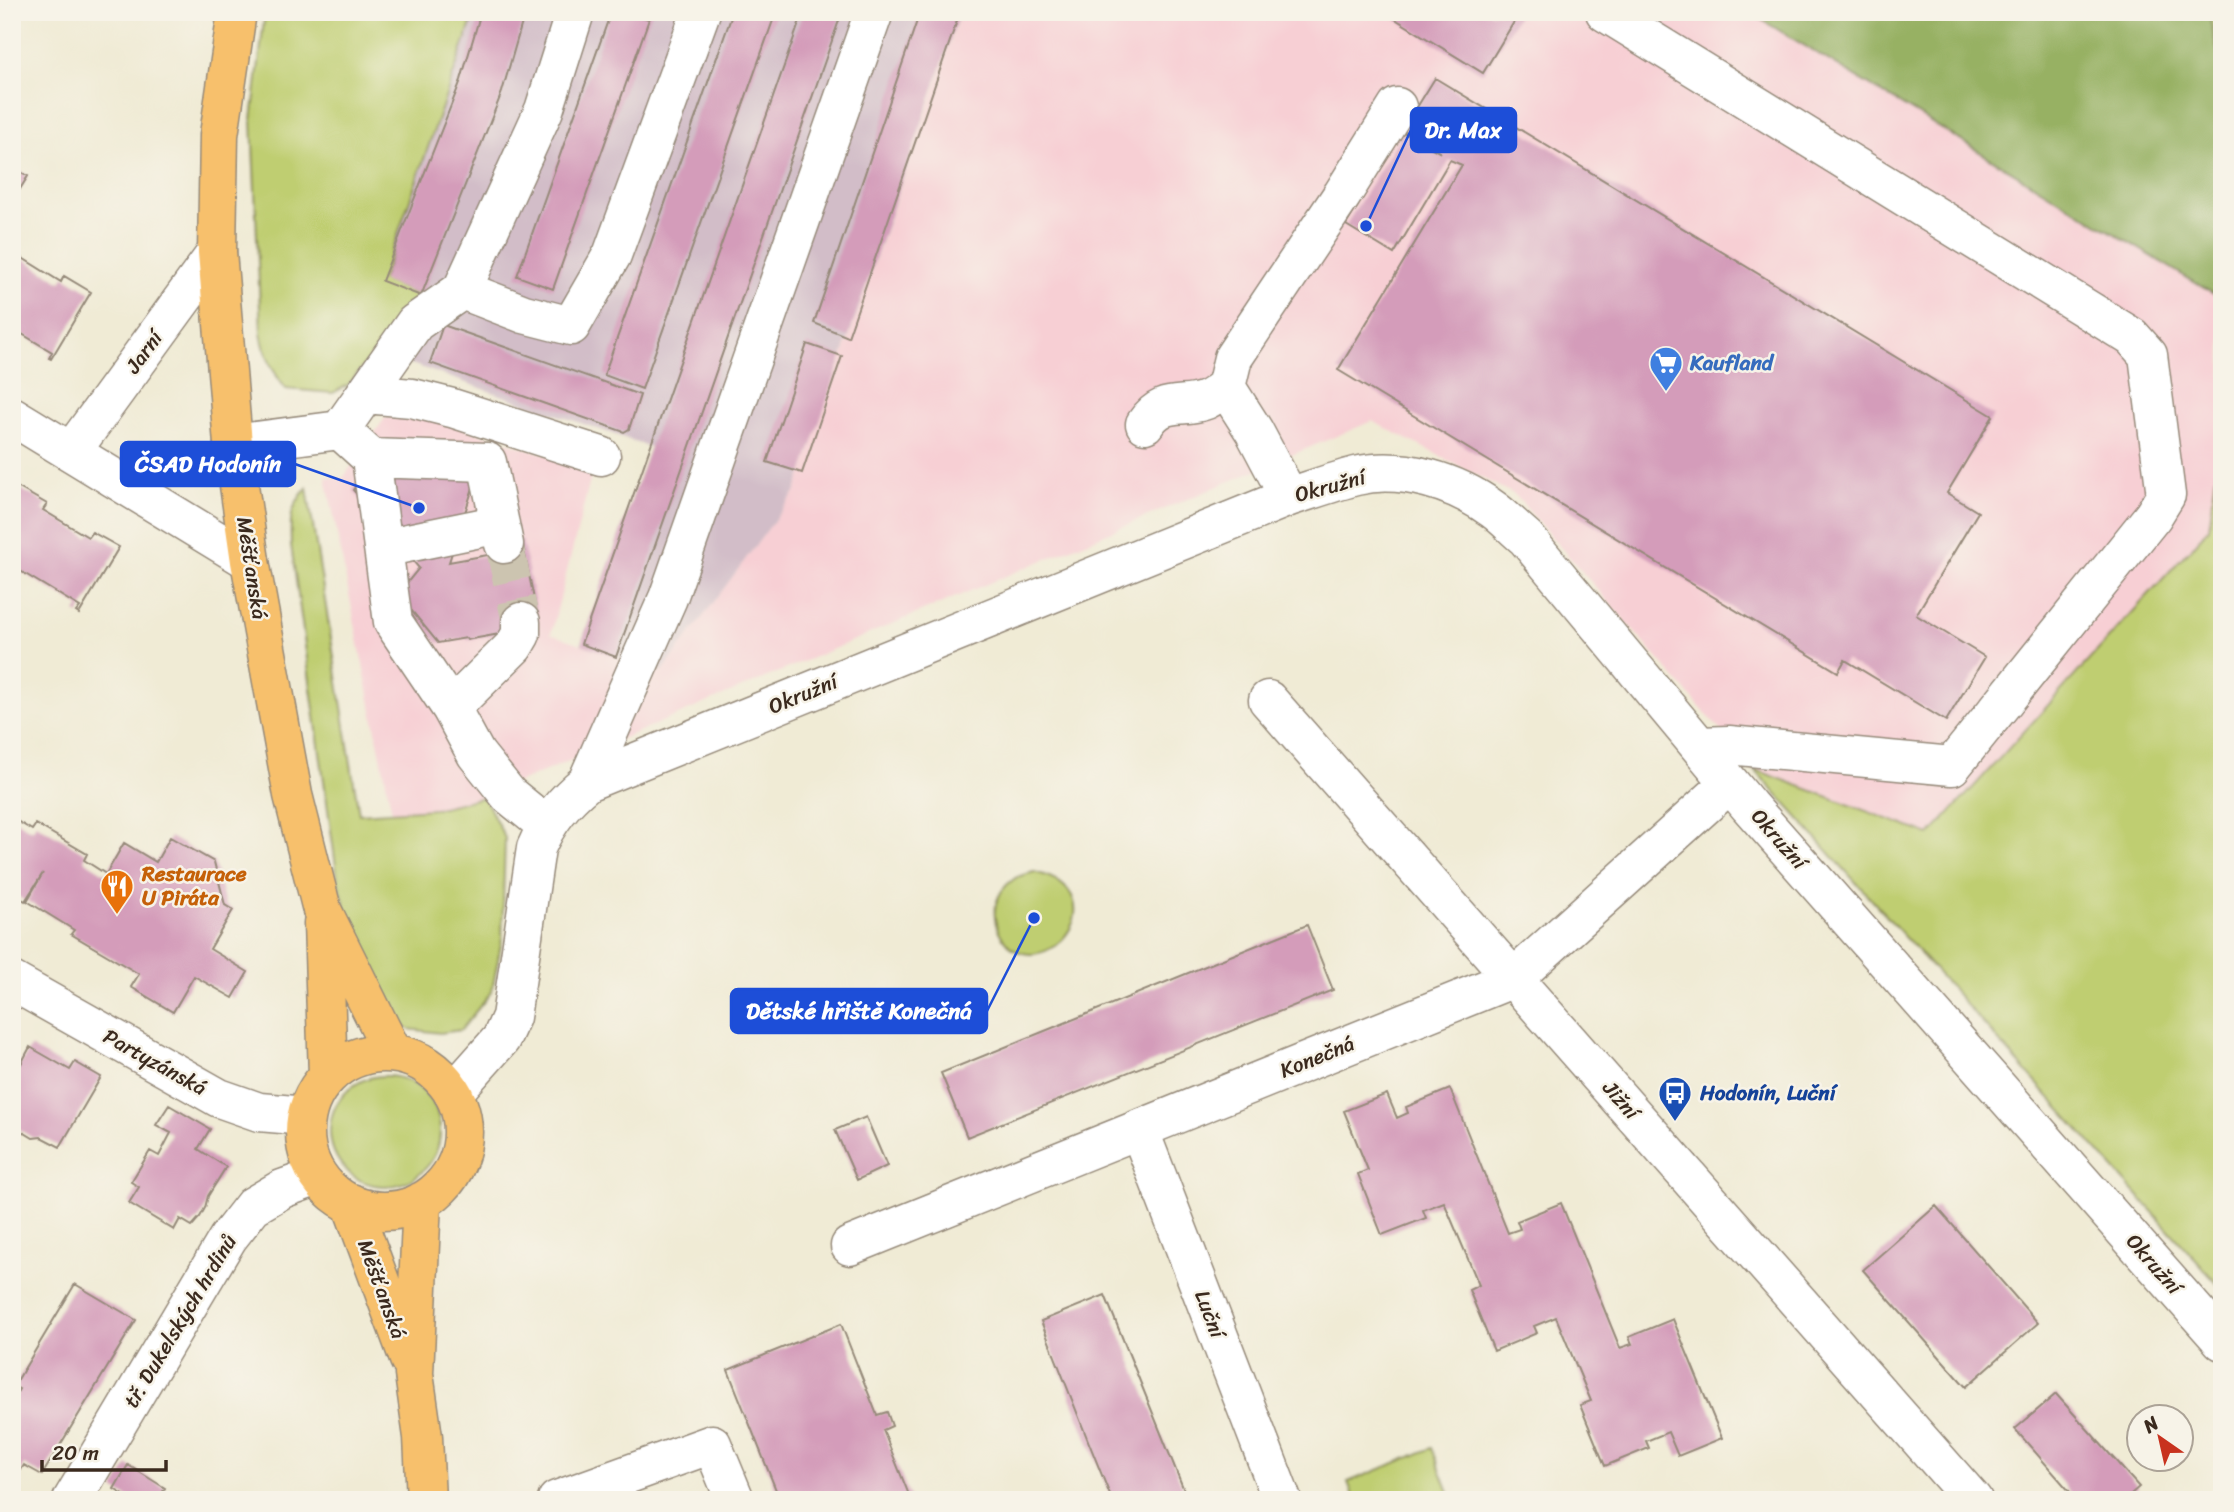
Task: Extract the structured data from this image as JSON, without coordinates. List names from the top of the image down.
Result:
{
  "streets": {
    "main road": ["Měšťanská"],
    "street": [
      "Jarní",
      "Okružní",
      "Konečná",
      "Partyzánská",
      "Jižní",
      "Luční",
      "tř. Dukelských hrdinů"
    ]
  },
  "crossings": [
    ["Jarní", "Měšťanská"],
    ["Okružní", "Měšťanská"],
    ["Okružní", "Konečná"],
    ["Okružní", "Partyzánská"],
    ["Okružní", "tř. Dukelských hrdinů"],
    ["Měšťanská", "Partyzánská"],
    ["Měšťanská", "tř. Dukelských hrdinů"],
    ["Konečná", "Jižní"],
    ["Konečná", "Luční"],
    ["Partyzánská", "tř. Dukelských hrdinů"]
  ],
  "places": {
    "other": ["Dr. Max", "ČSAD Hodonín", "Dětské hřiště Konečná"],
    "supermarket": ["Kaufland"],
    "restaurant": ["Restaurace U Piráta"],
    "bus stop": ["Hodonín, Luční"]
  },
  "scale_bar": "20 m",
  "north": "top left"
}
